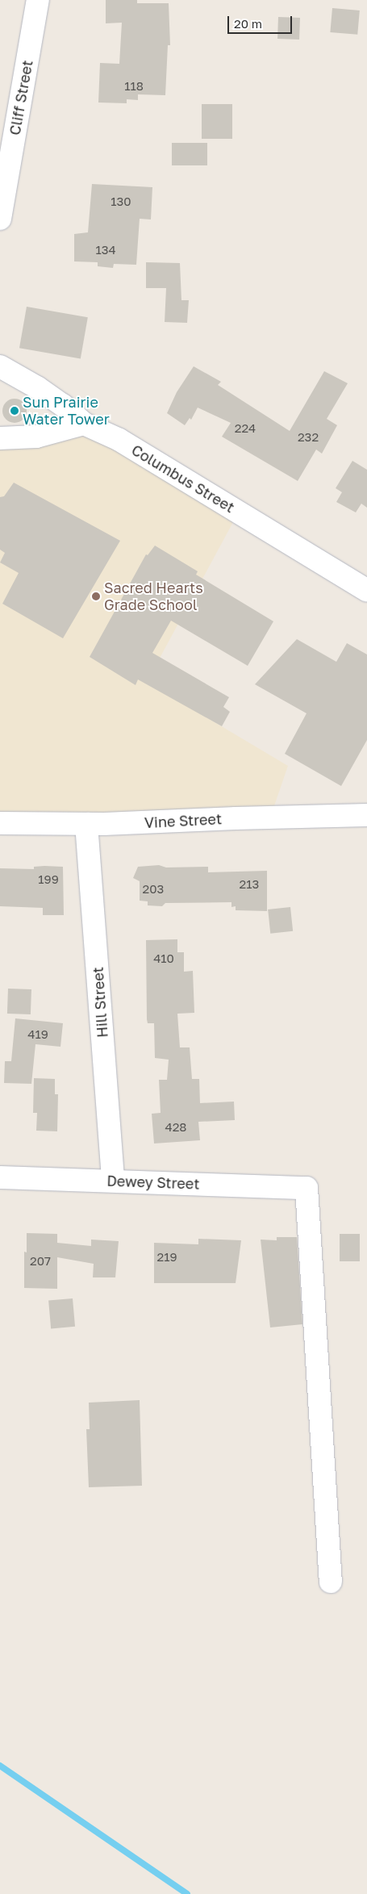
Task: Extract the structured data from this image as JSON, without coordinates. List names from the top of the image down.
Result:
{
  "streets": {
    "street": [
      "Cliff Street",
      "Columbus Street",
      "Vine Street",
      "Hill Street",
      "Dewey Street"
    ]
  },
  "crossings": [
    ["Vine Street", "Hill Street"],
    ["Hill Street", "Dewey Street"]
  ],
  "places": ["Sun Prairie Water Tower", "Sacred Hearts Grade School"],
  "house_numbers": [
    "118",
    "130",
    "134",
    "224",
    "232",
    "199",
    "213",
    "203",
    "410",
    "419",
    "428",
    "219",
    "207"
  ],
  "scale_bar": "20 m"
}
